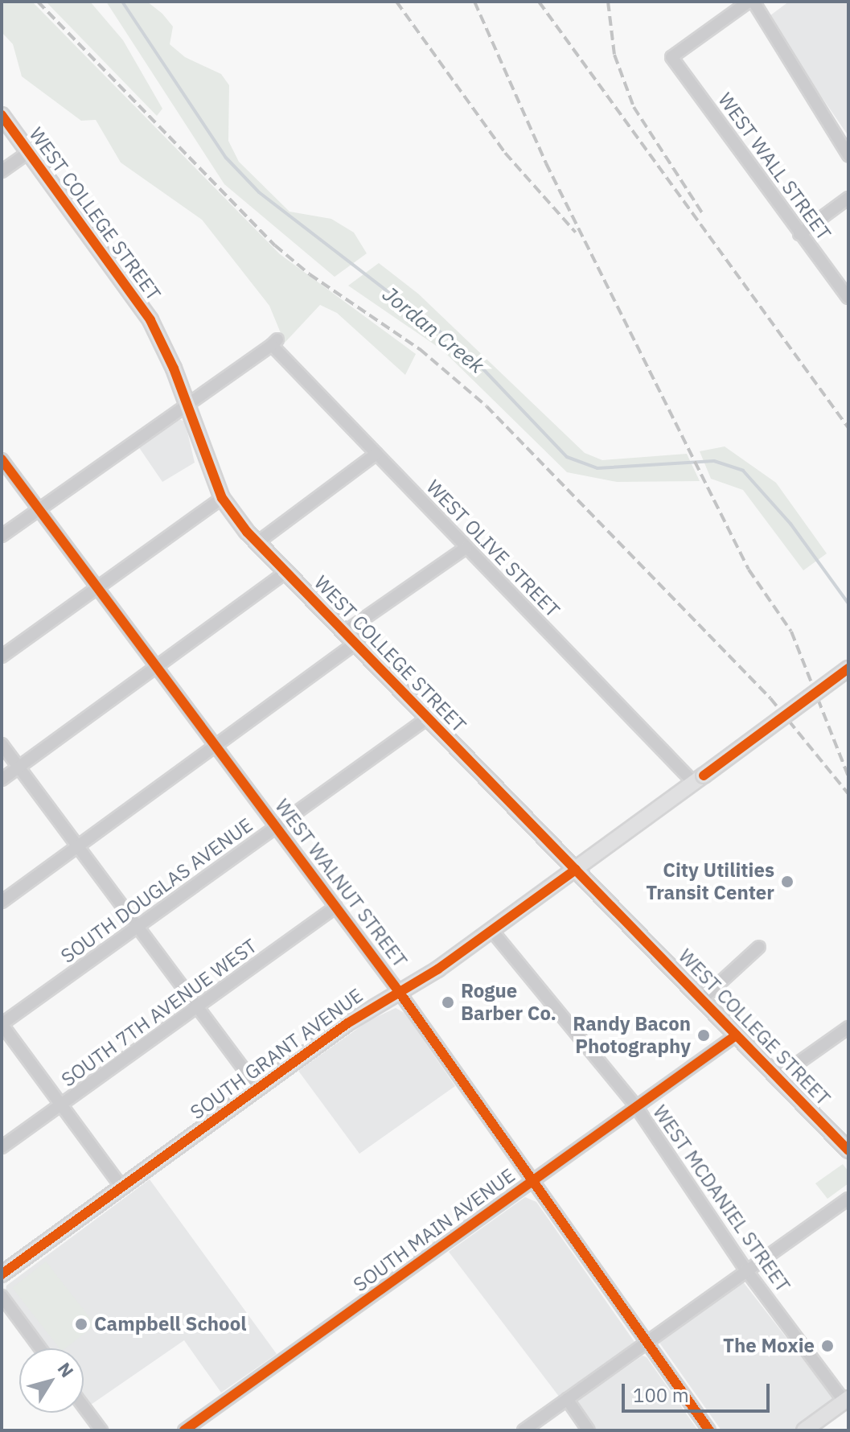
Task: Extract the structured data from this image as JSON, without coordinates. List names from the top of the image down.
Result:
{
  "streets": {
    "main road": ["WEST COLLEGE STREET", "SOUTH GRANT AVENUE"],
    "street": [
      "WEST WALL STREET",
      "WEST OLIVE STREET",
      "WEST WALNUT STREET",
      "SOUTH DOUGLAS AVENUE",
      "SOUTH 7TH AVENUE WEST",
      "WEST MCDANIEL STREET",
      "SOUTH MAIN AVENUE"
    ]
  },
  "crossings": [
    ["WEST COLLEGE STREET", "WEST OLIVE STREET"],
    ["WEST COLLEGE STREET", "SOUTH DOUGLAS AVENUE"],
    ["WEST COLLEGE STREET", "SOUTH GRANT AVENUE"],
    ["WEST COLLEGE STREET", "SOUTH MAIN AVENUE"],
    ["WEST OLIVE STREET", "SOUTH GRANT AVENUE"],
    ["WEST WALNUT STREET", "SOUTH DOUGLAS AVENUE"],
    ["WEST WALNUT STREET", "SOUTH 7TH AVENUE WEST"],
    ["WEST WALNUT STREET", "SOUTH GRANT AVENUE"],
    ["WEST WALNUT STREET", "SOUTH MAIN AVENUE"],
    ["SOUTH GRANT AVENUE", "WEST MCDANIEL STREET"],
    ["WEST MCDANIEL STREET", "SOUTH MAIN AVENUE"]
  ],
  "water": ["Jordan Creek"],
  "places": [
    "City Utilities Transit Center",
    "Rogue Barber Co.",
    "Randy Bacon Photography",
    "Campbell School",
    "The Moxie"
  ],
  "scale_bar": "100 m",
  "north": "top right"
}
